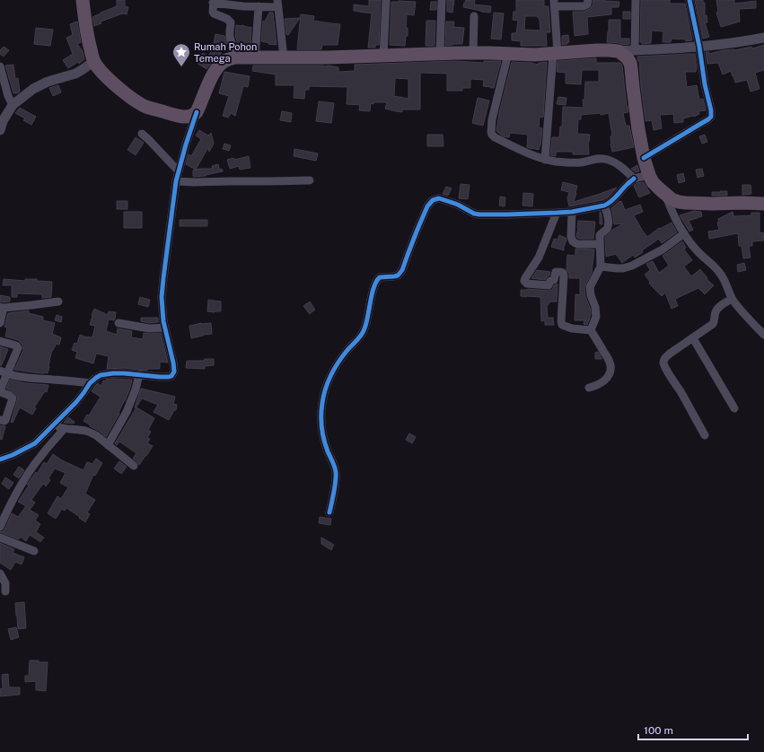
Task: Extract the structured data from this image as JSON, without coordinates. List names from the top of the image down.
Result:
{
  "places": {
    "place": ["Rumah Pohon Temega"]
  },
  "scale_bar": "100 m"
}
